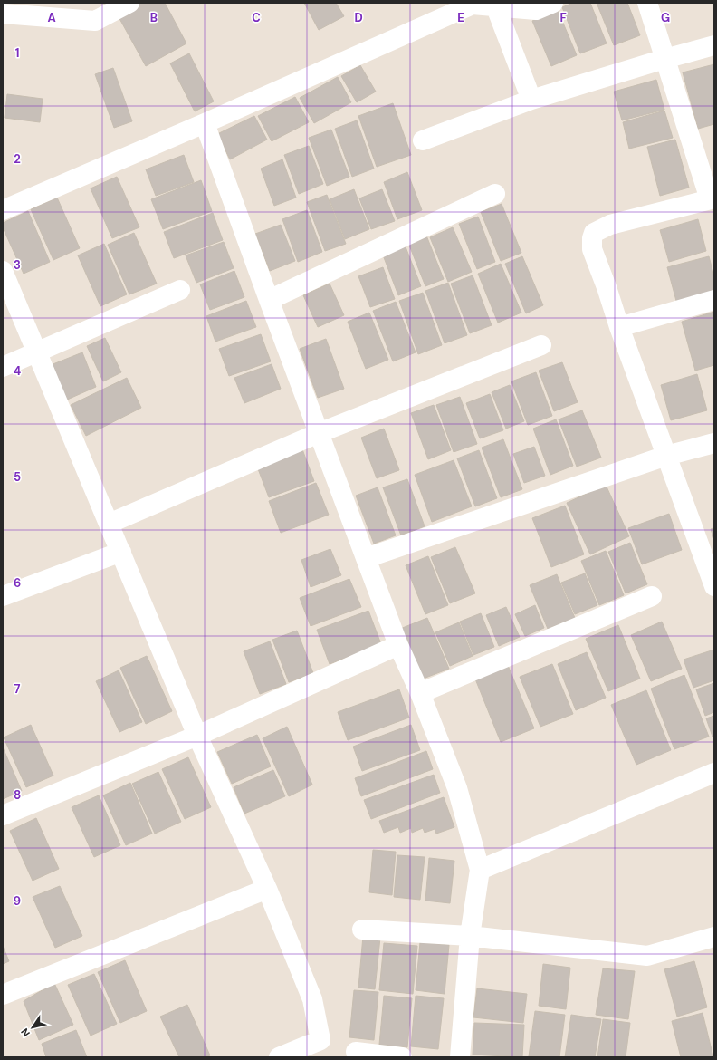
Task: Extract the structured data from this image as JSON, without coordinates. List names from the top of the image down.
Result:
{
  "north": "bottom left",
  "grid": {
    "columns": [
      "A",
      "B",
      "C",
      "D",
      "E",
      "F",
      "G"
    ],
    "rows": [
      "1",
      "2",
      "3",
      "4",
      "5",
      "6",
      "7",
      "8",
      "9"
    ]
  }
}
